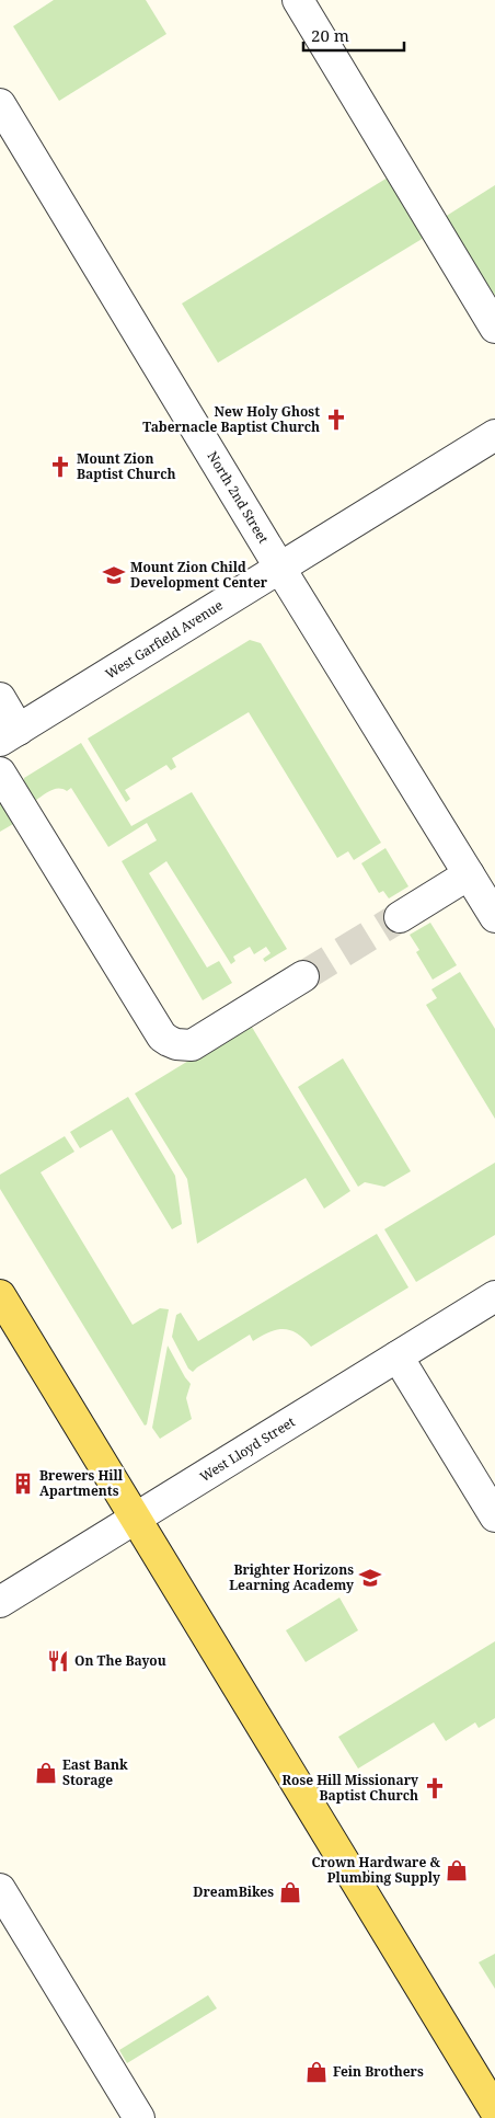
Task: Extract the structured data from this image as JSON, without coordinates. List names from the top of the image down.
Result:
{
  "streets": {
    "street": ["North 2nd Street", "West Garfield Avenue", "West Lloyd Street"]
  },
  "crossings": [
    ["North 2nd Street", "West Garfield Avenue"]
  ],
  "places": {
    "church": ["New Holy Ghost Tabernacle Baptist Church", "Mount Zion Baptist Church", "Rose Hill Missionary Baptist Church"],
    "school or university": ["Mount Zion Child Development Center", "Brighter Horizons Learning Academy"],
    "building": ["Brewers Hill Apartments"],
    "restaurant": ["On The Bayou"],
    "shop": [
      "East Bank Storage",
      "Crown Hardware & Plumbing Supply",
      "DreamBikes",
      "Fein Brothers"
    ]
  },
  "scale_bar": "20 m"
}
